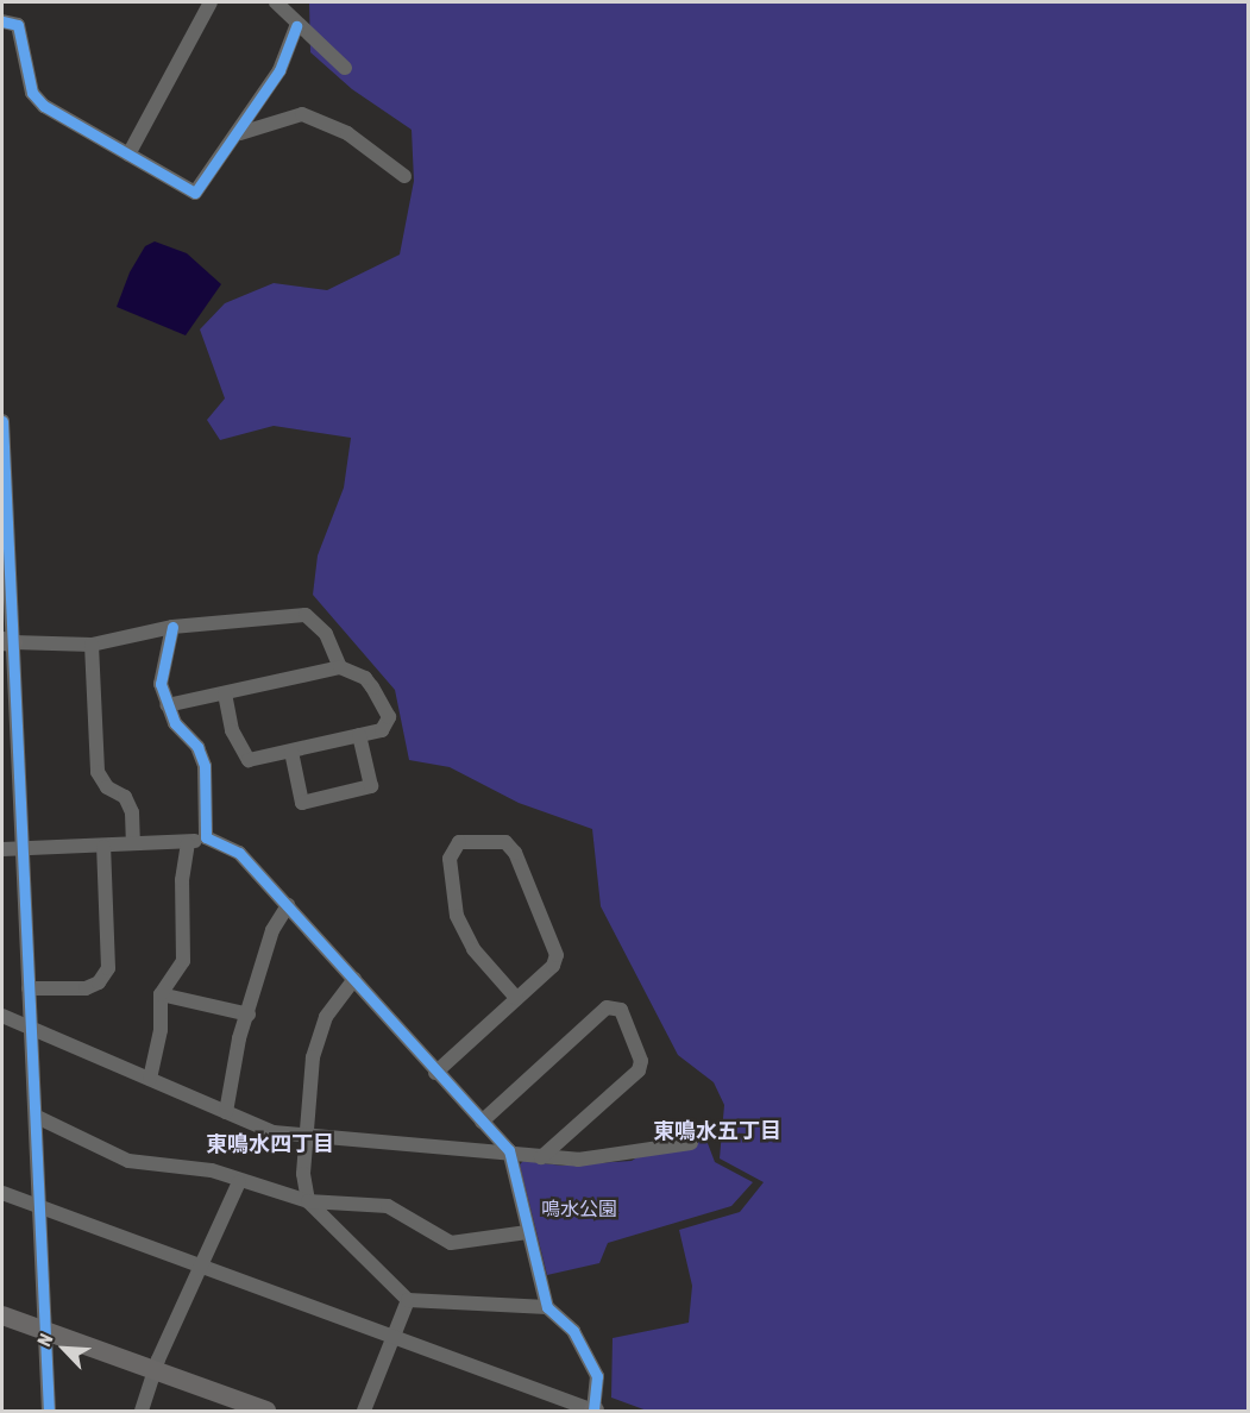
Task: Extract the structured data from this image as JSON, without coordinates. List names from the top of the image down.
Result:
{
  "districts": ["東鳴水五丁目", "東鳴水四丁目"],
  "parks": ["鳴水公園"],
  "north": "top left"
}
